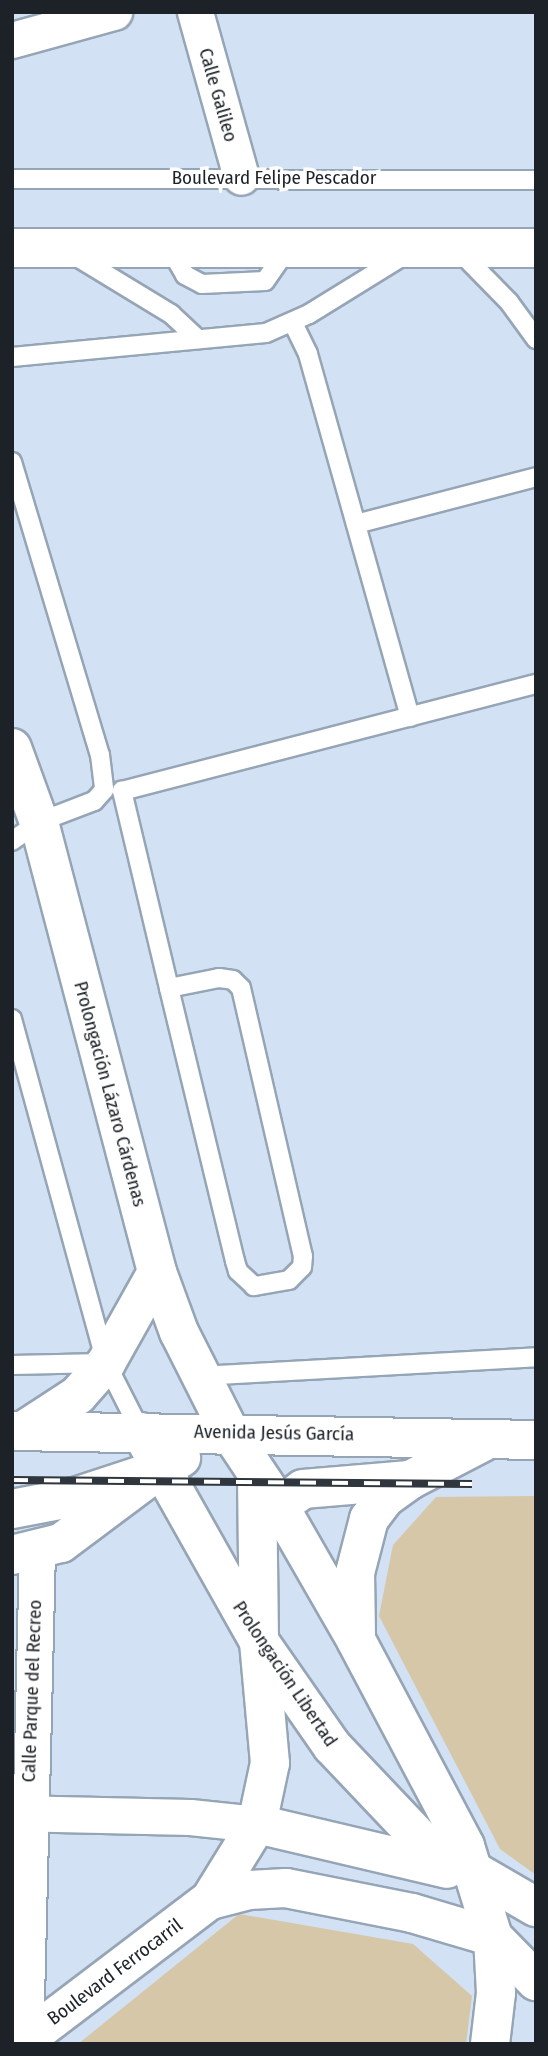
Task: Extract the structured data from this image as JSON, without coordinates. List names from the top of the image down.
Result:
{
  "streets": {
    "main road": [
      "Prolongación Lázaro Cárdenas",
      "Avenida Jesús García",
      "Prolongación Libertad",
      "Boulevard Ferrocarril"
    ],
    "street": ["Calle Galileo", "Calle Parque del Recreo"],
    "lane": ["Boulevard Felipe Pescador"]
  },
  "crossings": [
    ["Calle Galileo", "Boulevard Felipe Pescador"],
    ["Prolongación Lázaro Cárdenas", "Avenida Jesús García"],
    ["Avenida Jesús García", "Prolongación Libertad"],
    ["Calle Parque del Recreo", "Boulevard Ferrocarril"]
  ]
}
